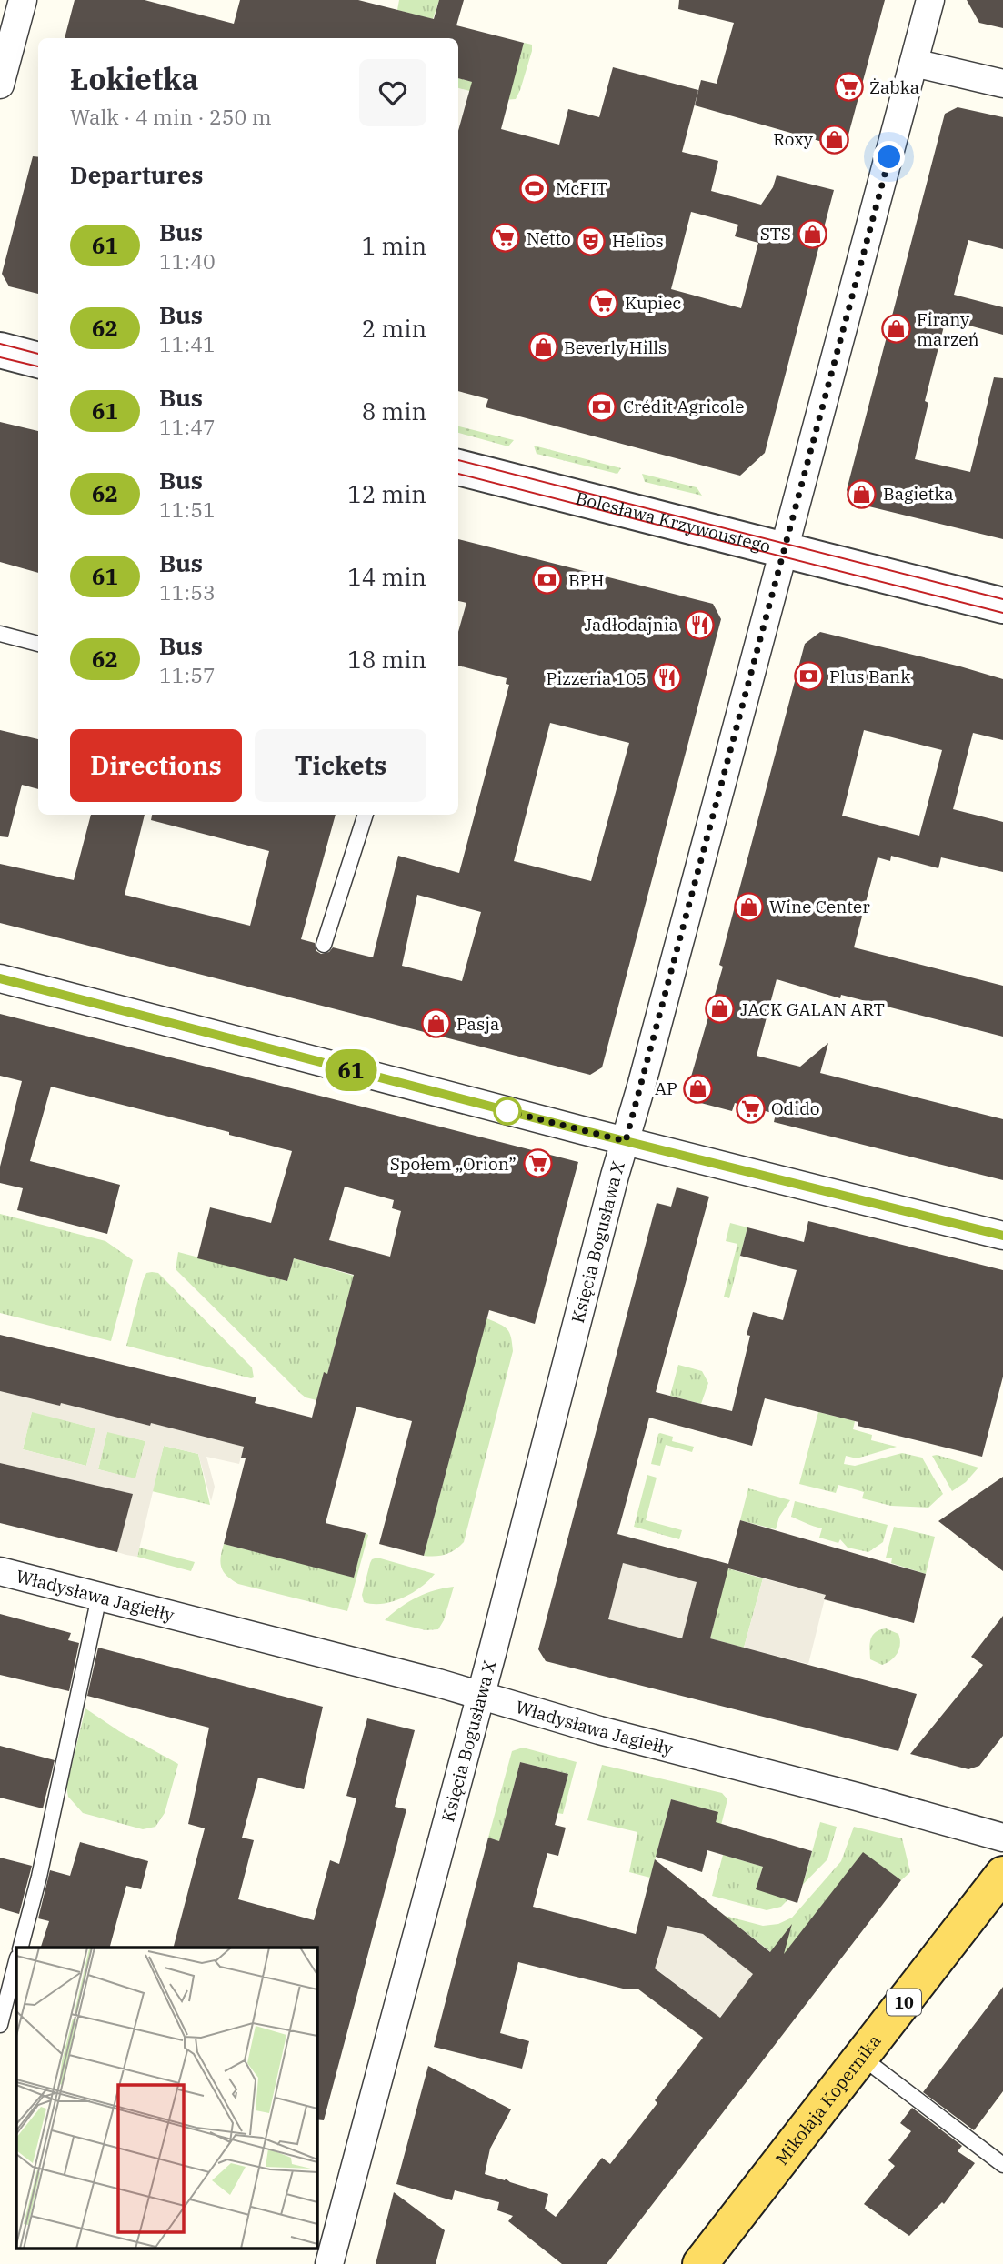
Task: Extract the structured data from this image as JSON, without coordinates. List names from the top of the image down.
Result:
{
  "streets": {
    "main road": ["10", "Mikołaja Kopernika"],
    "street": ["Bolesława Krzywoustego", "Księcia Bogusława X", "Władysława Jagiełły"]
  },
  "crossings": [
    ["Bolesława Krzywoustego", "Księcia Bogusława X"],
    ["Księcia Bogusława X", "Władysława Jagiełły"]
  ],
  "places": {
    "supermarket": [
      "Żabka",
      "Netto",
      "Kupiec",
      "Odido",
      "Społem „Orion”"
    ],
    "shop": [
      "Roxy",
      "STS",
      "Firany marzeń",
      "Beverly Hills",
      "Bagietka",
      "Wine Center",
      "JACK GALAN ART",
      "Pasja",
      "AP"
    ],
    "sports": ["McFIT"],
    "theatre": ["Helios"],
    "bank": ["Crédit Agricole", "BPH", "Plus Bank"],
    "restaurant": ["Jadłodajnia", "Pizzeria 105"]
  },
  "lines": ["bus line 61"],
  "page": {
    "on_map": "61",
    "heading": [
      ["Łokietka", "Walk · 4 min · 250 m"],
      "Departures"
    ],
    "list": [
      {
        "mark": "61",
        "name": "Bus",
        "note": "11:40",
        "value": "1 min"
      },
      {
        "mark": "62",
        "name": "Bus",
        "note": "11:41",
        "value": "2 min"
      },
      {
        "mark": "61",
        "name": "Bus",
        "note": "11:47",
        "value": "8 min"
      },
      {
        "mark": "62",
        "name": "Bus",
        "note": "11:51",
        "value": "12 min"
      },
      {
        "mark": "61",
        "name": "Bus",
        "note": "11:53",
        "value": "14 min"
      },
      {
        "mark": "62",
        "name": "Bus",
        "note": "11:57",
        "value": "18 min"
      }
    ],
    "buttons": ["Directions", "Tickets"]
  }
}
